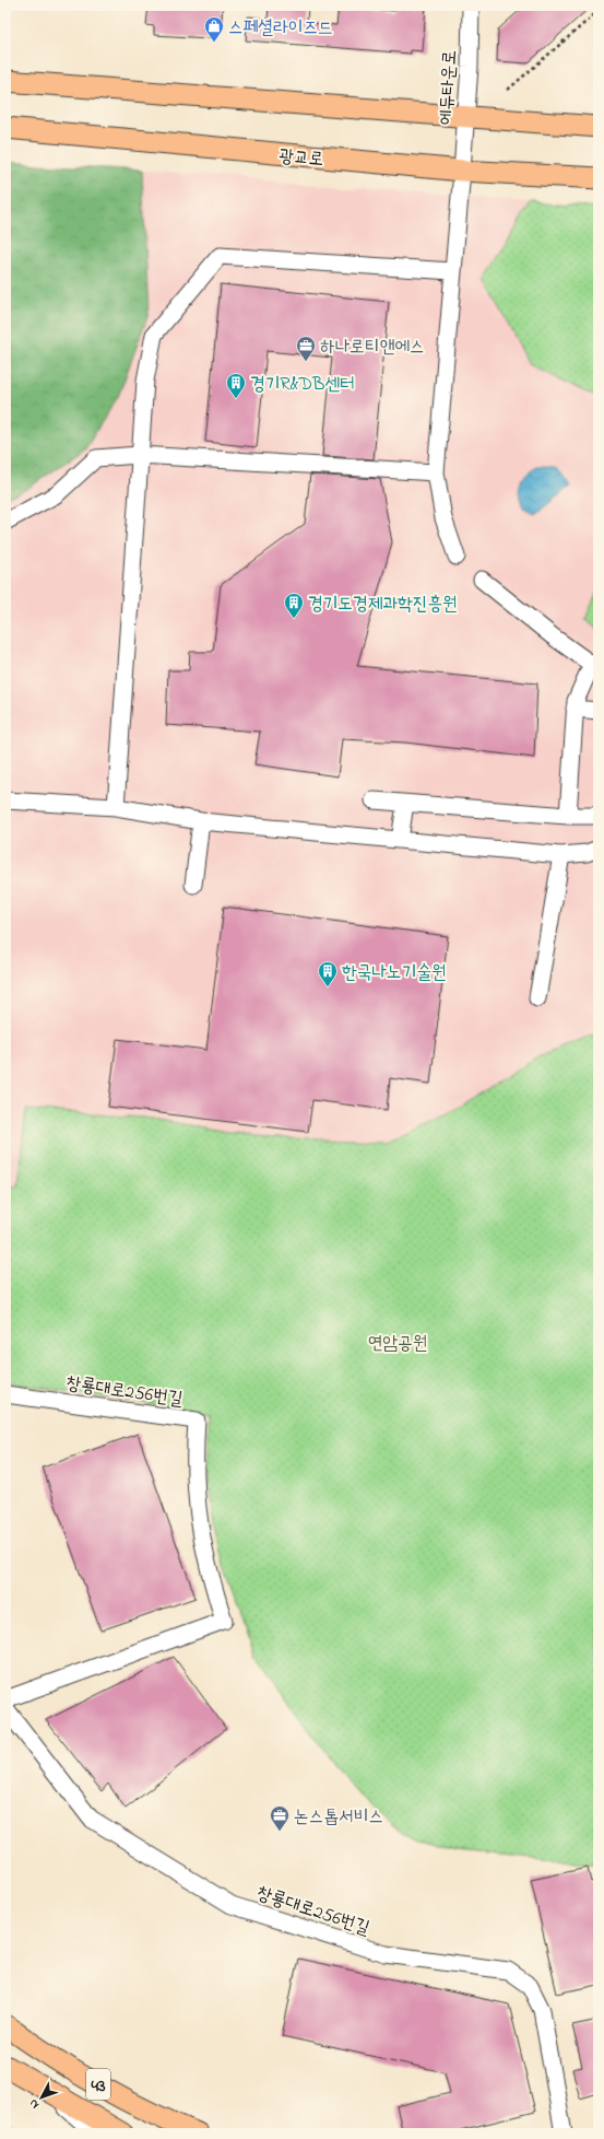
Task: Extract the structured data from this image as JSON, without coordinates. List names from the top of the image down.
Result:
{
  "streets": {
    "main road": ["광교로", "43"],
    "street": ["에듀타운로", "창룡대로256번길"]
  },
  "crossings": [
    ["에듀타운로", "광교로"]
  ],
  "parks": ["연암공원"],
  "places": {
    "shop": ["스페셜라이즈드"],
    "office": ["하나로티앤에스", "논스톱서비스"],
    "building": ["경기R&DB센터", "경기도경제과학진흥원", "한국나노기술원"]
  },
  "north": "bottom left"
}
